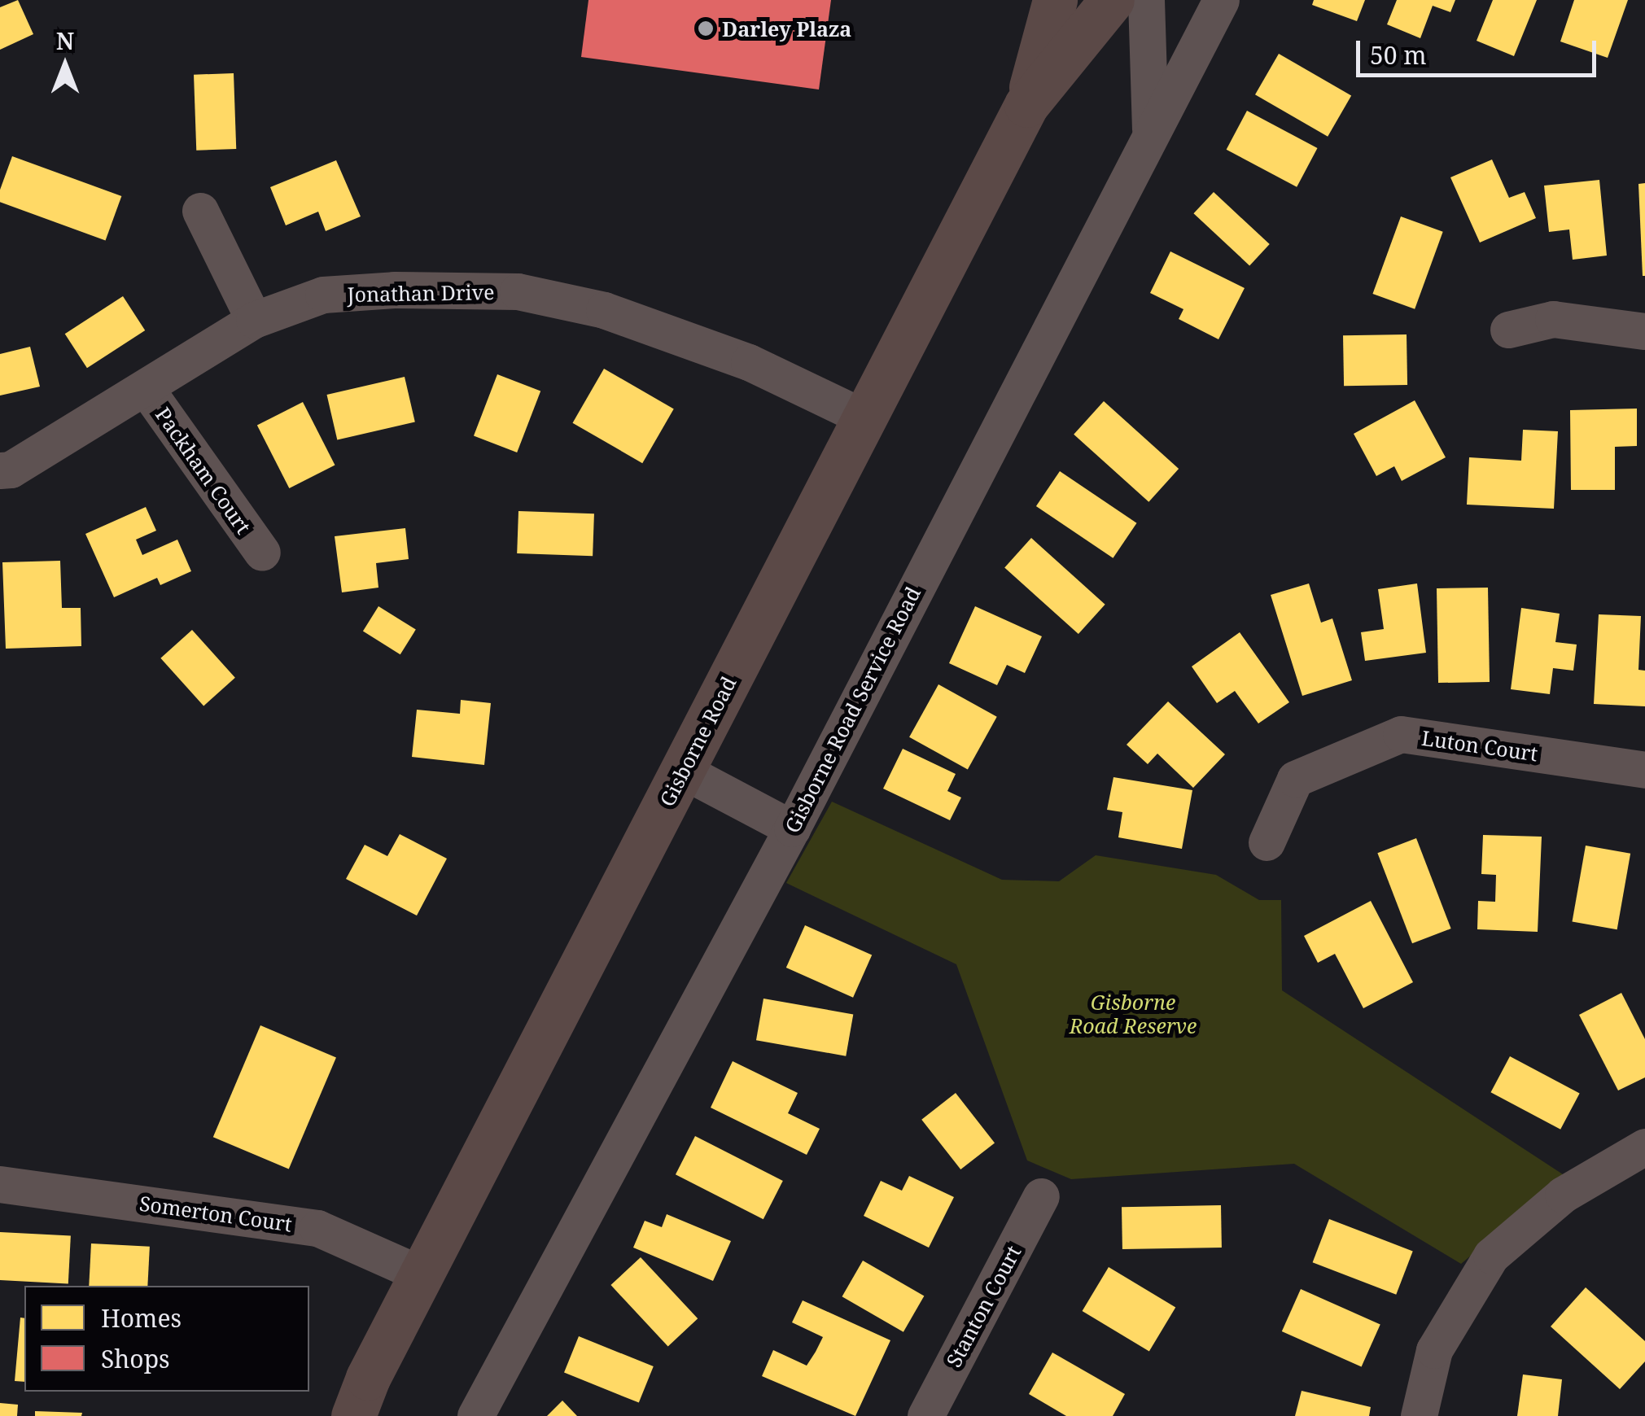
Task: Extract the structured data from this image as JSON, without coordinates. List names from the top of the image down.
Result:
{
  "streets": {
    "main road": ["Gisborne Road"],
    "street": [
      "Jonathan Drive",
      "Packham Court",
      "Gisborne Road Service Road",
      "Luton Court",
      "Somerton Court",
      "Stanton Court"
    ]
  },
  "crossings": [
    ["Jonathan Drive", "Packham Court"],
    ["Jonathan Drive", "Gisborne Road"],
    ["Gisborne Road", "Somerton Court"]
  ],
  "parks": ["Gisborne Road Reserve"],
  "places": ["Darley Plaza"],
  "legend": ["Homes", "Shops"],
  "scale_bar": "50 m",
  "north": "top"
}
